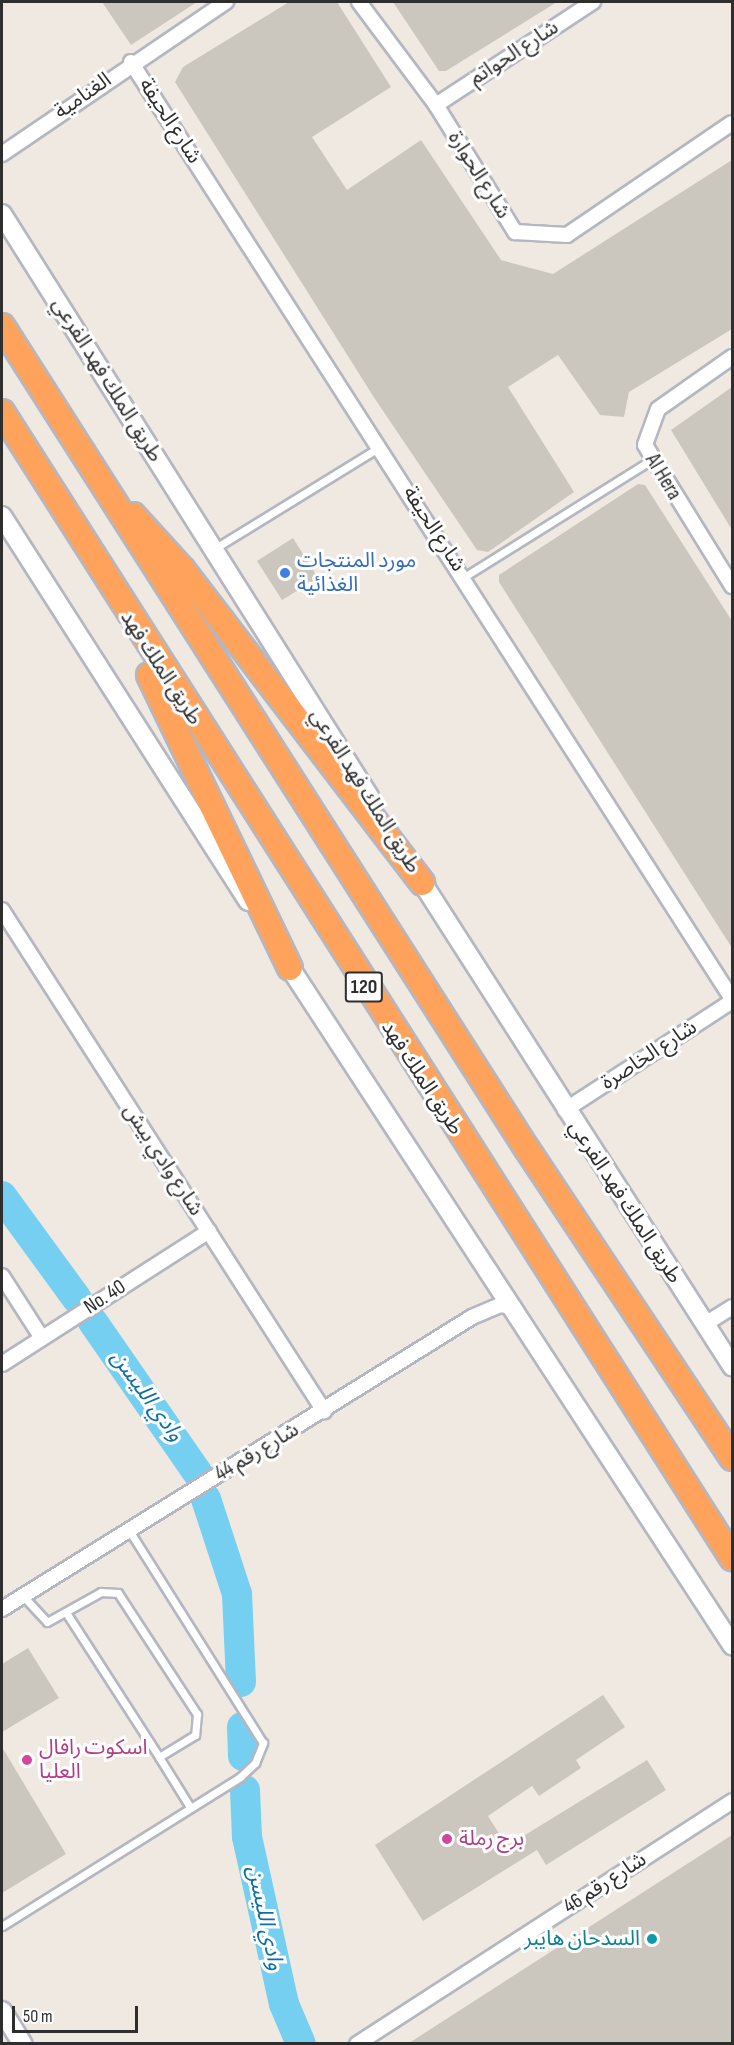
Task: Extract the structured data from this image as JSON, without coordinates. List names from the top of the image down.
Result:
{
  "streets": {
    "highway": ["طريق الملك فهد", "120"],
    "main road": ["طريق الملك فهد الفرعي"],
    "street": [
      "شارع الحواتم",
      "الغنامية",
      "شارع الحيفة",
      "شارع الحوارة",
      "Al Hera",
      "شارع الخاصرة",
      "شارع وادي بيش",
      "No. 40",
      "شارع رقم 44",
      "شارع رقم 46"
    ]
  },
  "crossings": [
    ["شارع الحواتم", "شارع الحوارة"],
    ["الغنامية", "شارع الحيفة"],
    ["شارع الحيفة", "شارع الخاصرة"],
    ["طريق الملك فهد الفرعي", "شارع الخاصرة"],
    ["شارع وادي بيش", "No. 40"],
    ["شارع وادي بيش", "شارع رقم 44"]
  ],
  "water": ["وادي الليسن"],
  "places": [
    "مورد المنتجات الغذائية",
    "اسكوت رافال العليا",
    "برج رملة",
    "السدحان هايبر"
  ],
  "scale_bar": "50 m"
}
